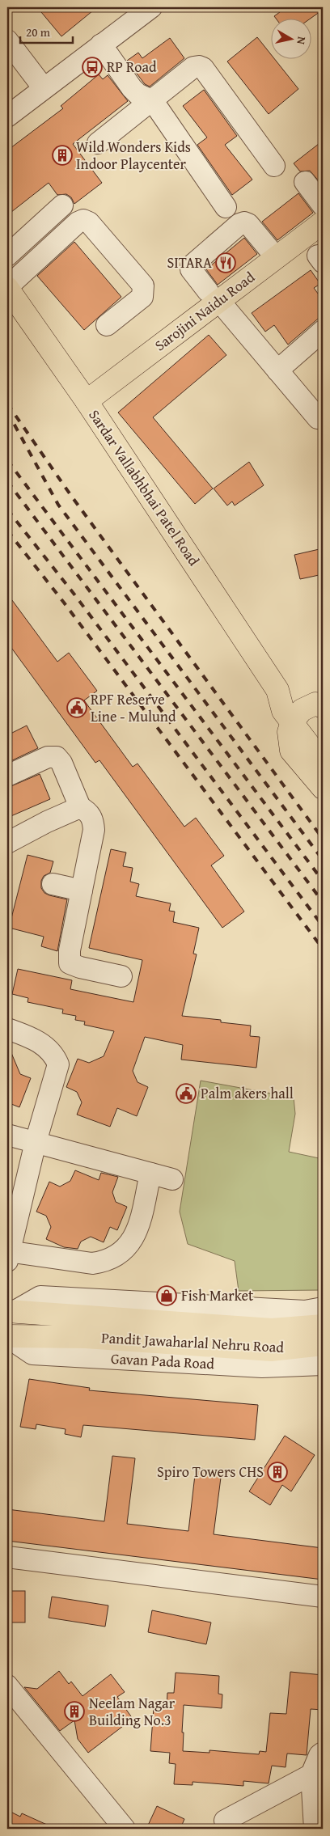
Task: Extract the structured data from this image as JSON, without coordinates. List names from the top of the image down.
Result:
{
  "streets": {
    "main road": ["Sarojini Naidu Road", "Sardar Vallabhbhai Patel Road", "Pandit Jawaharlal Nehru Road"],
    "street": ["Gavan Pada Road"]
  },
  "crossings": [
    ["Sarojini Naidu Road", "Sardar Vallabhbhai Patel Road"]
  ],
  "places": {
    "bus stop": ["RP Road"],
    "building": ["Wild Wonders Kids Indoor Playcenter", "Spiro Towers CHS", "Neelam Nagar Building No.3"],
    "restaurant": ["SITARA"],
    "public building": ["RPF Reserve Line - Mulund", "Palm akers hall"],
    "shop": ["Fish Market"]
  },
  "scale_bar": "20 m",
  "north": "right"
}
